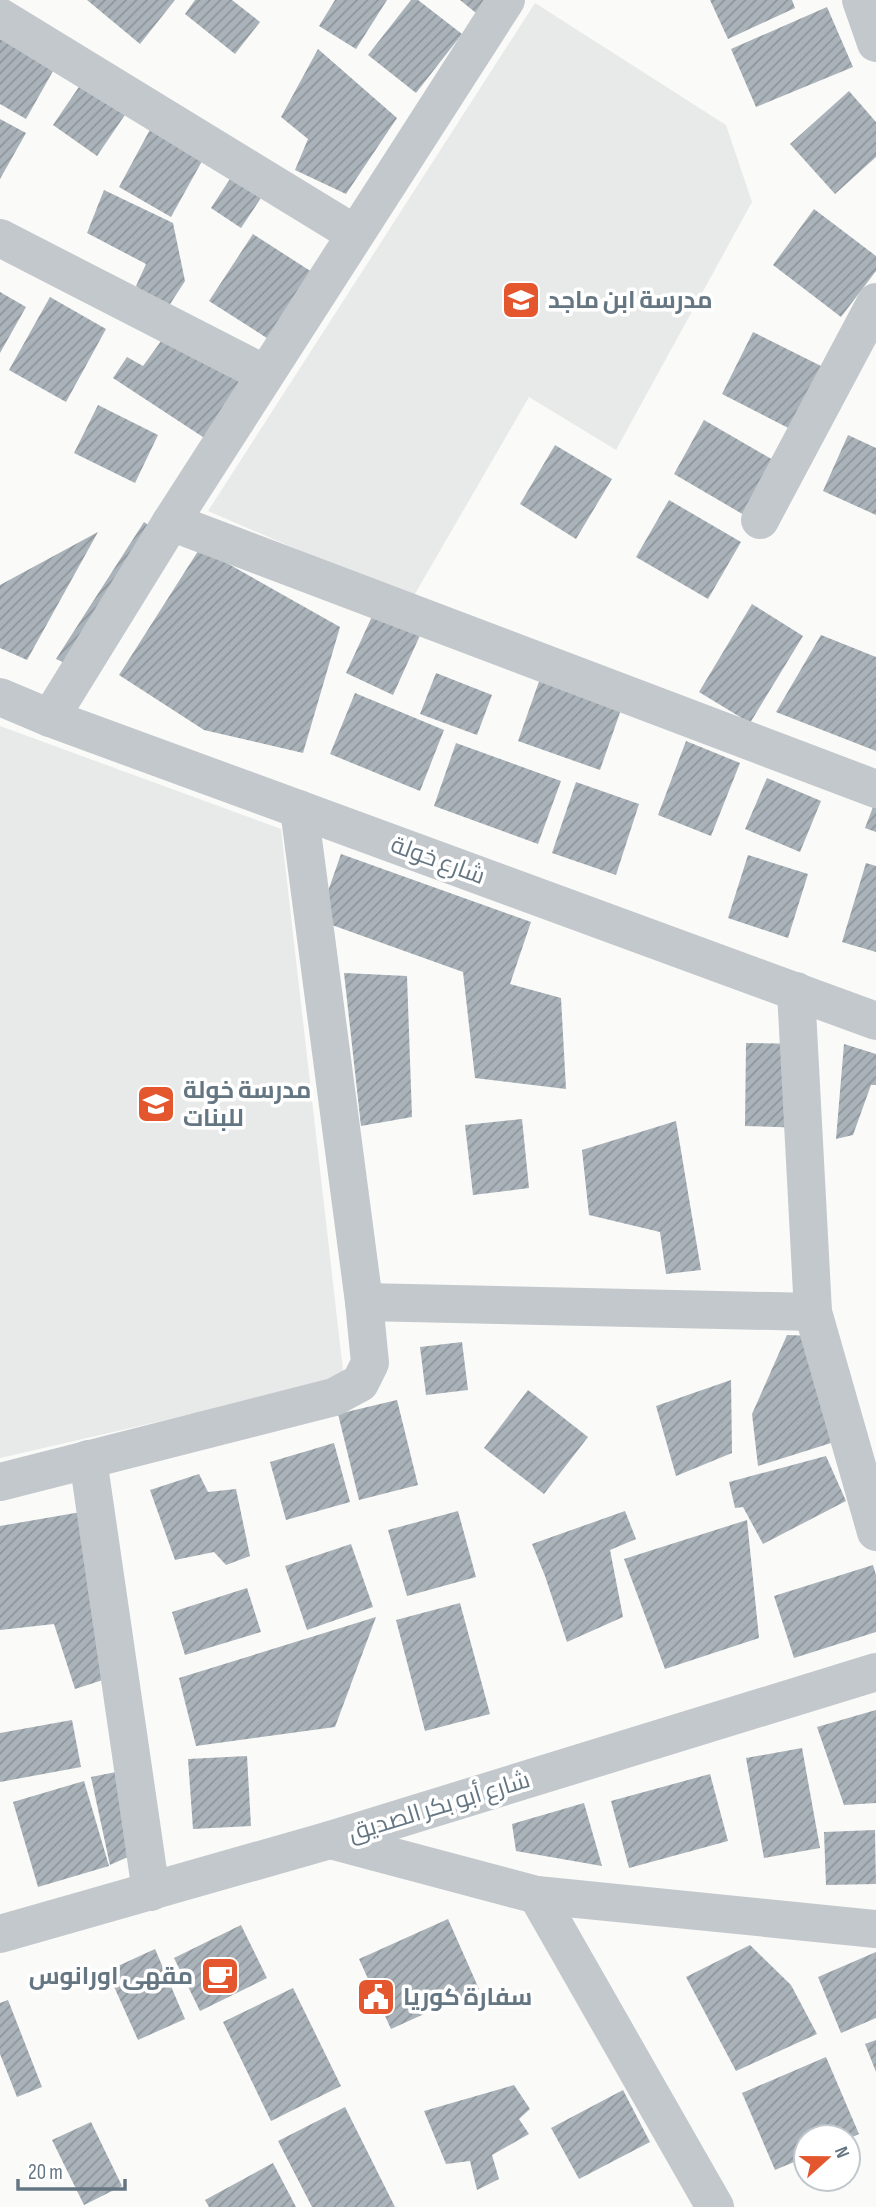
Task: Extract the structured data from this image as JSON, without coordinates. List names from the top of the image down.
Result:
{
  "streets": {
    "street": ["شارع خولة", "شارع أبو بكر الصديق"]
  },
  "places": {
    "school or university": ["مدرسة ابن ماجد", "مدرسة خولة للبنات"],
    "cafe": ["مقهى اورانوس"],
    "public building": ["سفارة كوريا"]
  },
  "scale_bar": "20 m",
  "north": "right"
}
